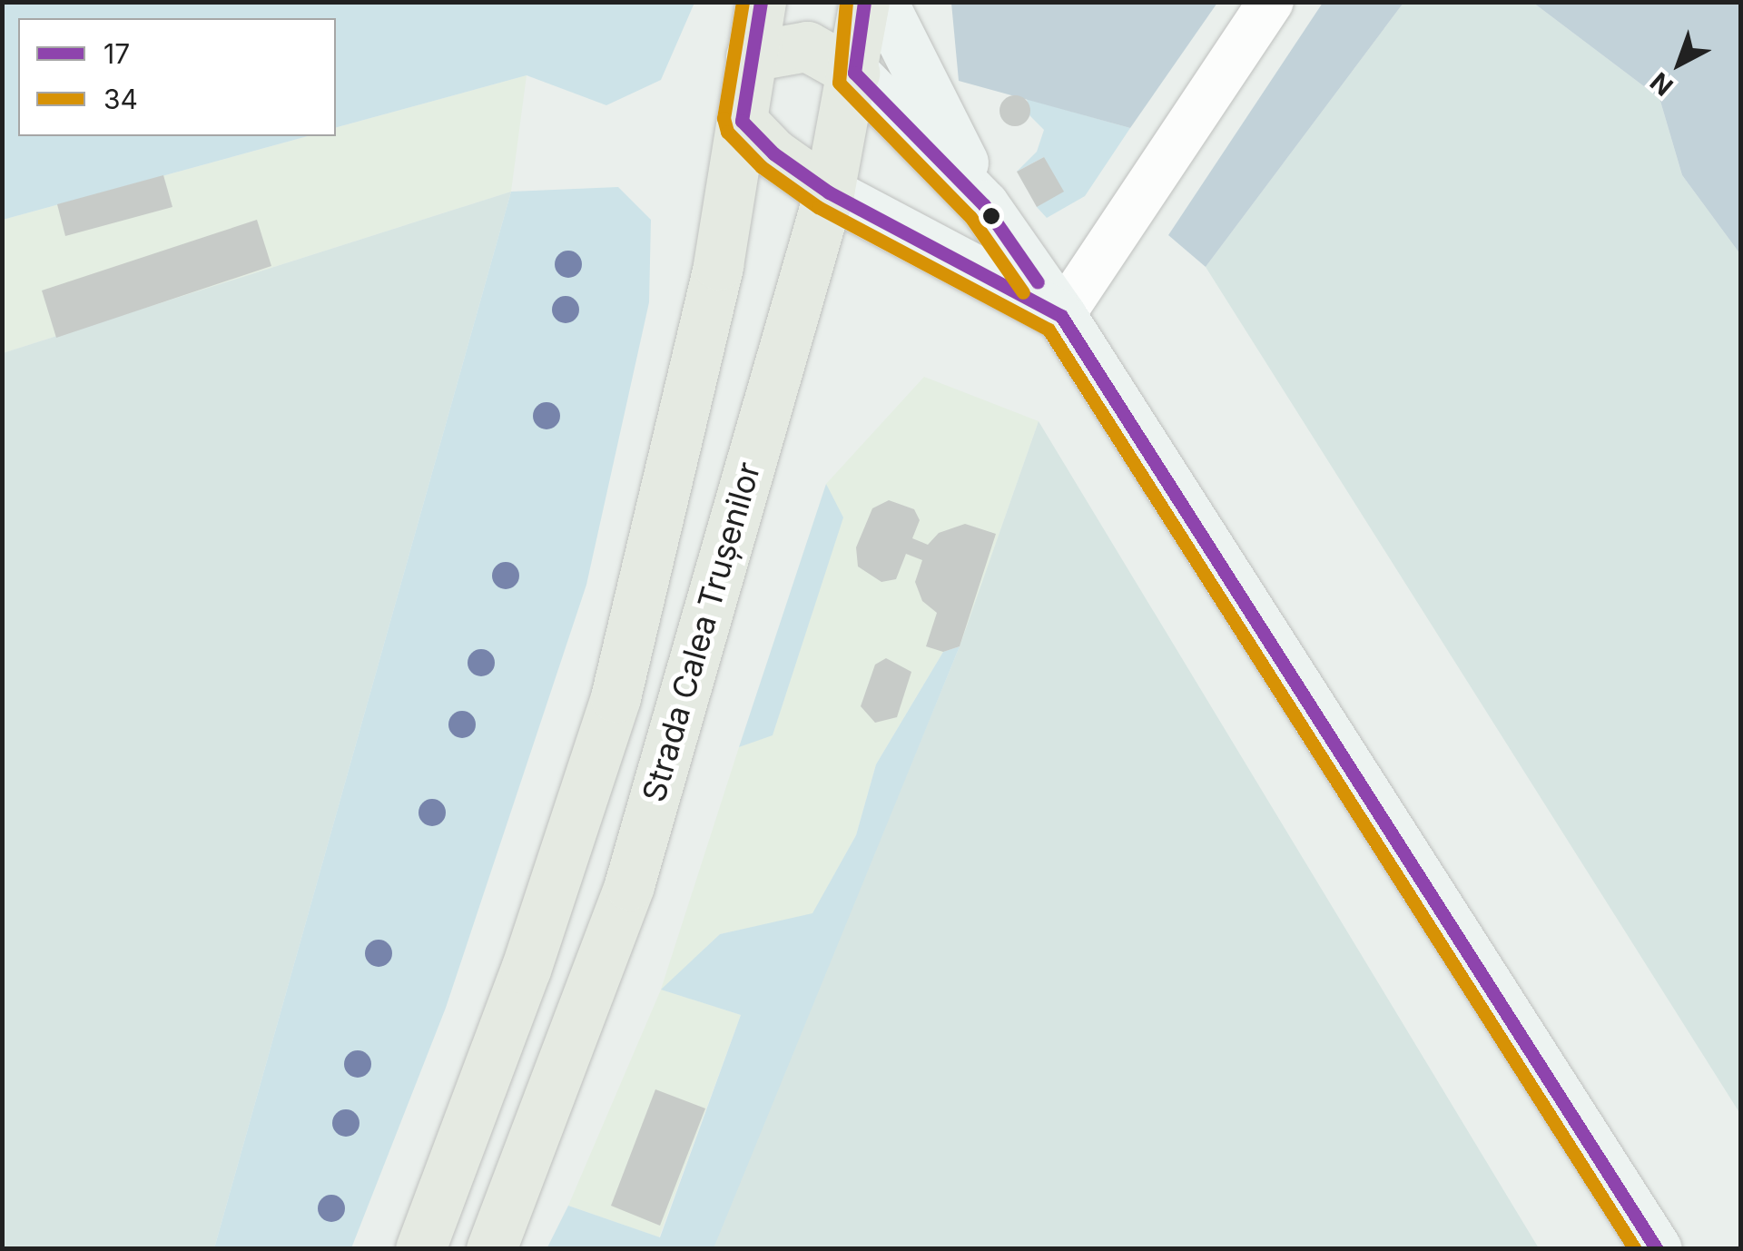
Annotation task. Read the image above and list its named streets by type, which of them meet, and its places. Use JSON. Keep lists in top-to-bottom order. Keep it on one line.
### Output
{"streets":{"highway":["Strada Calea Trușenilor"]},"lines":["transit line 17","transit line 34"],"legend":["17","34"],"north":"bottom left"}
